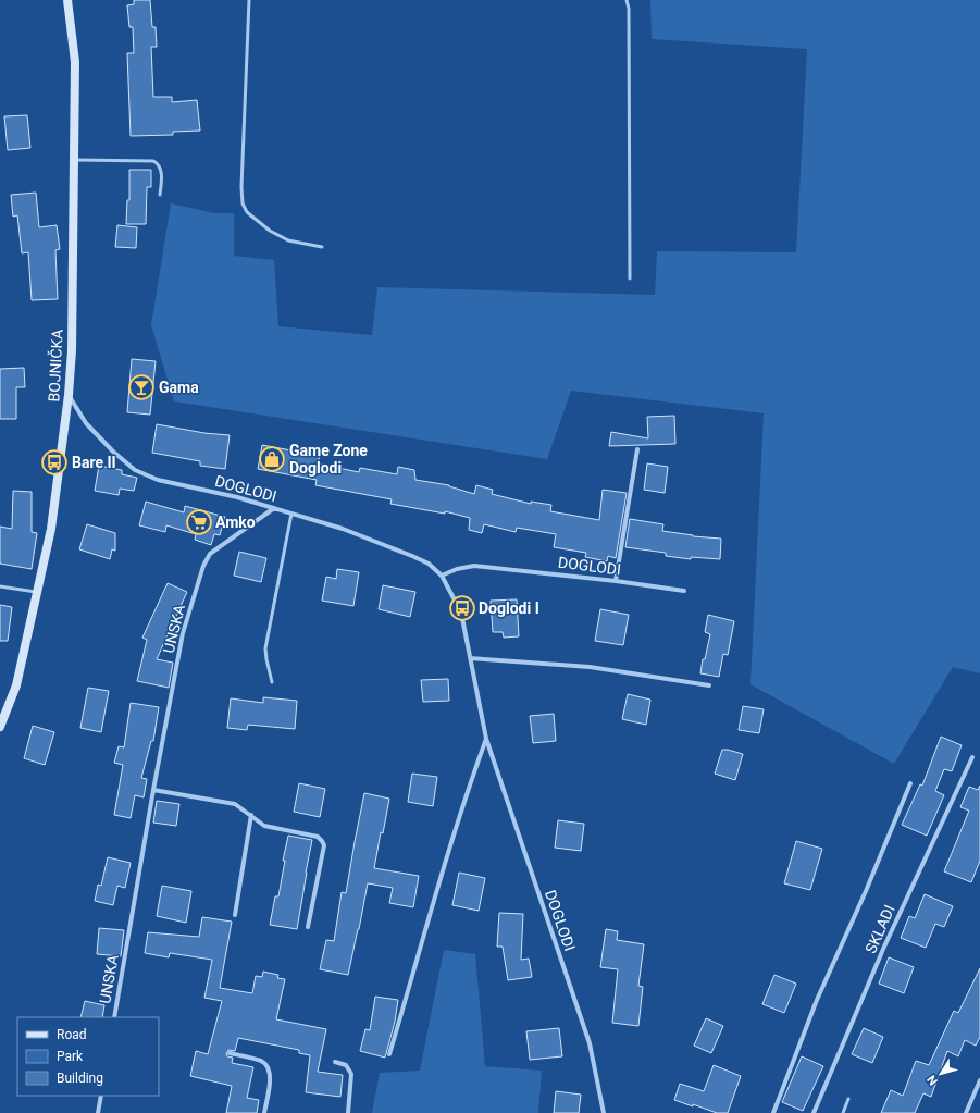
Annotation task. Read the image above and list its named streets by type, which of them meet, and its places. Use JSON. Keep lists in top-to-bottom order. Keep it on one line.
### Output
{"streets":{"main road":["BOJNIČKA"],"street":["DOGLODI","UNSKA","SKLADI"]},"crossings":[["BOJNIČKA","DOGLODI"],["DOGLODI","UNSKA"]],"places":{"bar":["Gama"],"shop":["Game Zone Doglodi"],"bus stop":["Bare II","Doglodi I"],"supermarket":["Amko"]},"legend":["Road","Park","Building"],"north":"bottom left"}
